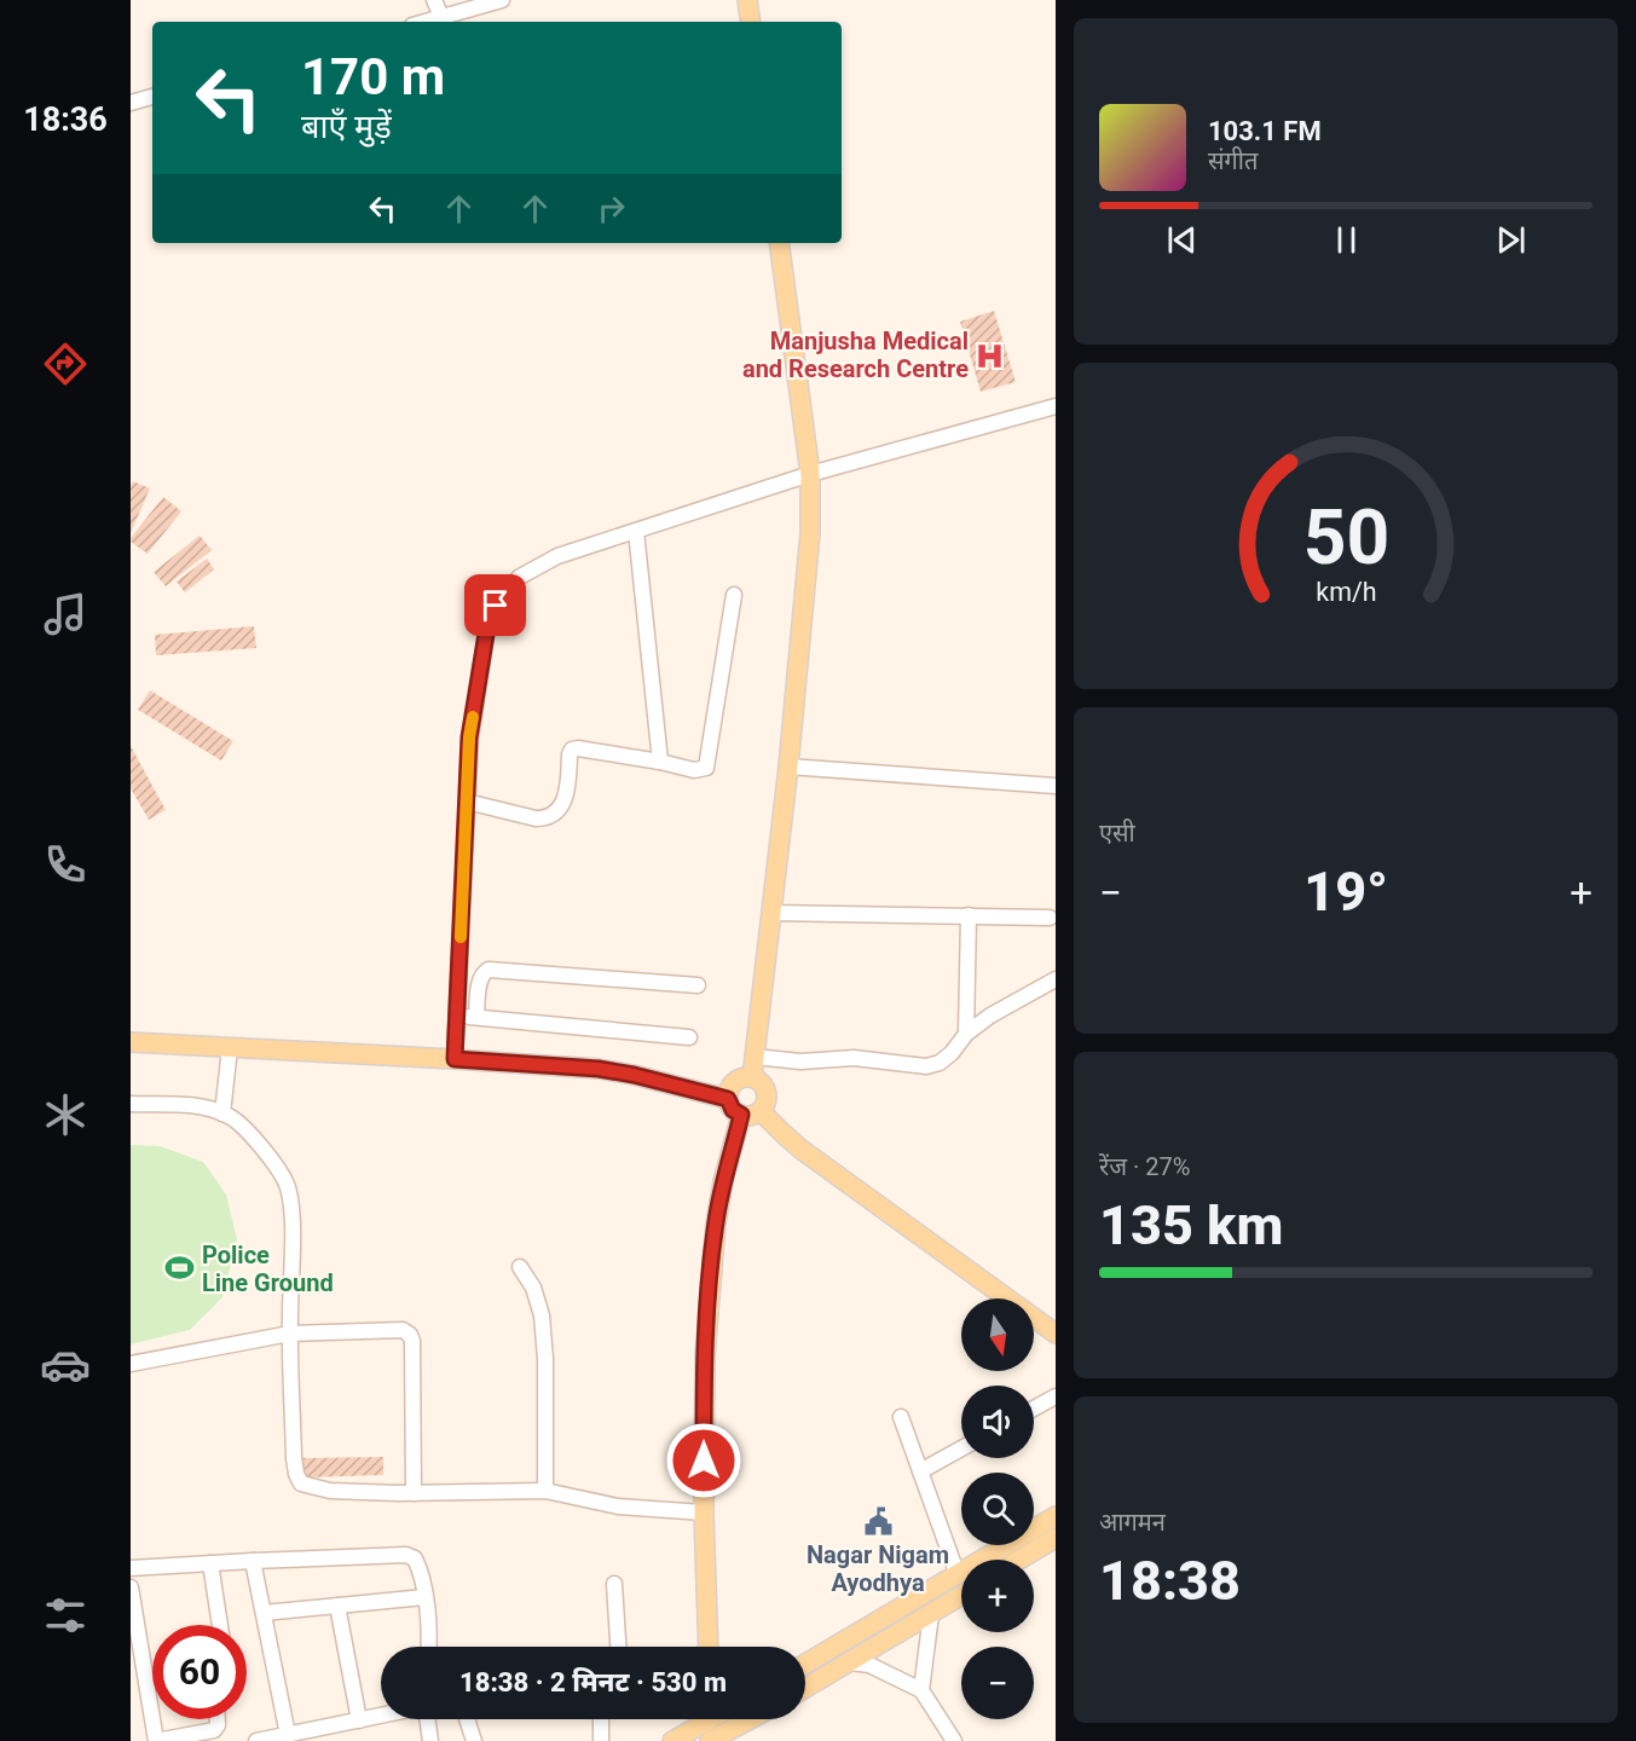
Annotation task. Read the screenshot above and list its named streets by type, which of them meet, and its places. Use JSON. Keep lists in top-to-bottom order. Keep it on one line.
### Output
{"places":{"hospital":["Manjusha Medical and Research Centre"],"sports":["Police Line Ground"],"public building":["Nagar Nigam Ayodhya"]},"north":"bottom","page":{"tabs":"18:36","turn":["170 m","बाएँ मुड़ें"],"song":["103.1 FM","संगीत"],"tile":["एसी",["रेंज · 27%","135 km"],["आगमन","18:38"]],"heat":["−","19°","+"],"map_buttons":["+","−"],"limit":"60","trip":"18:38 · 2 मिनट · 530 m","gauge":["50","km/h"]}}
